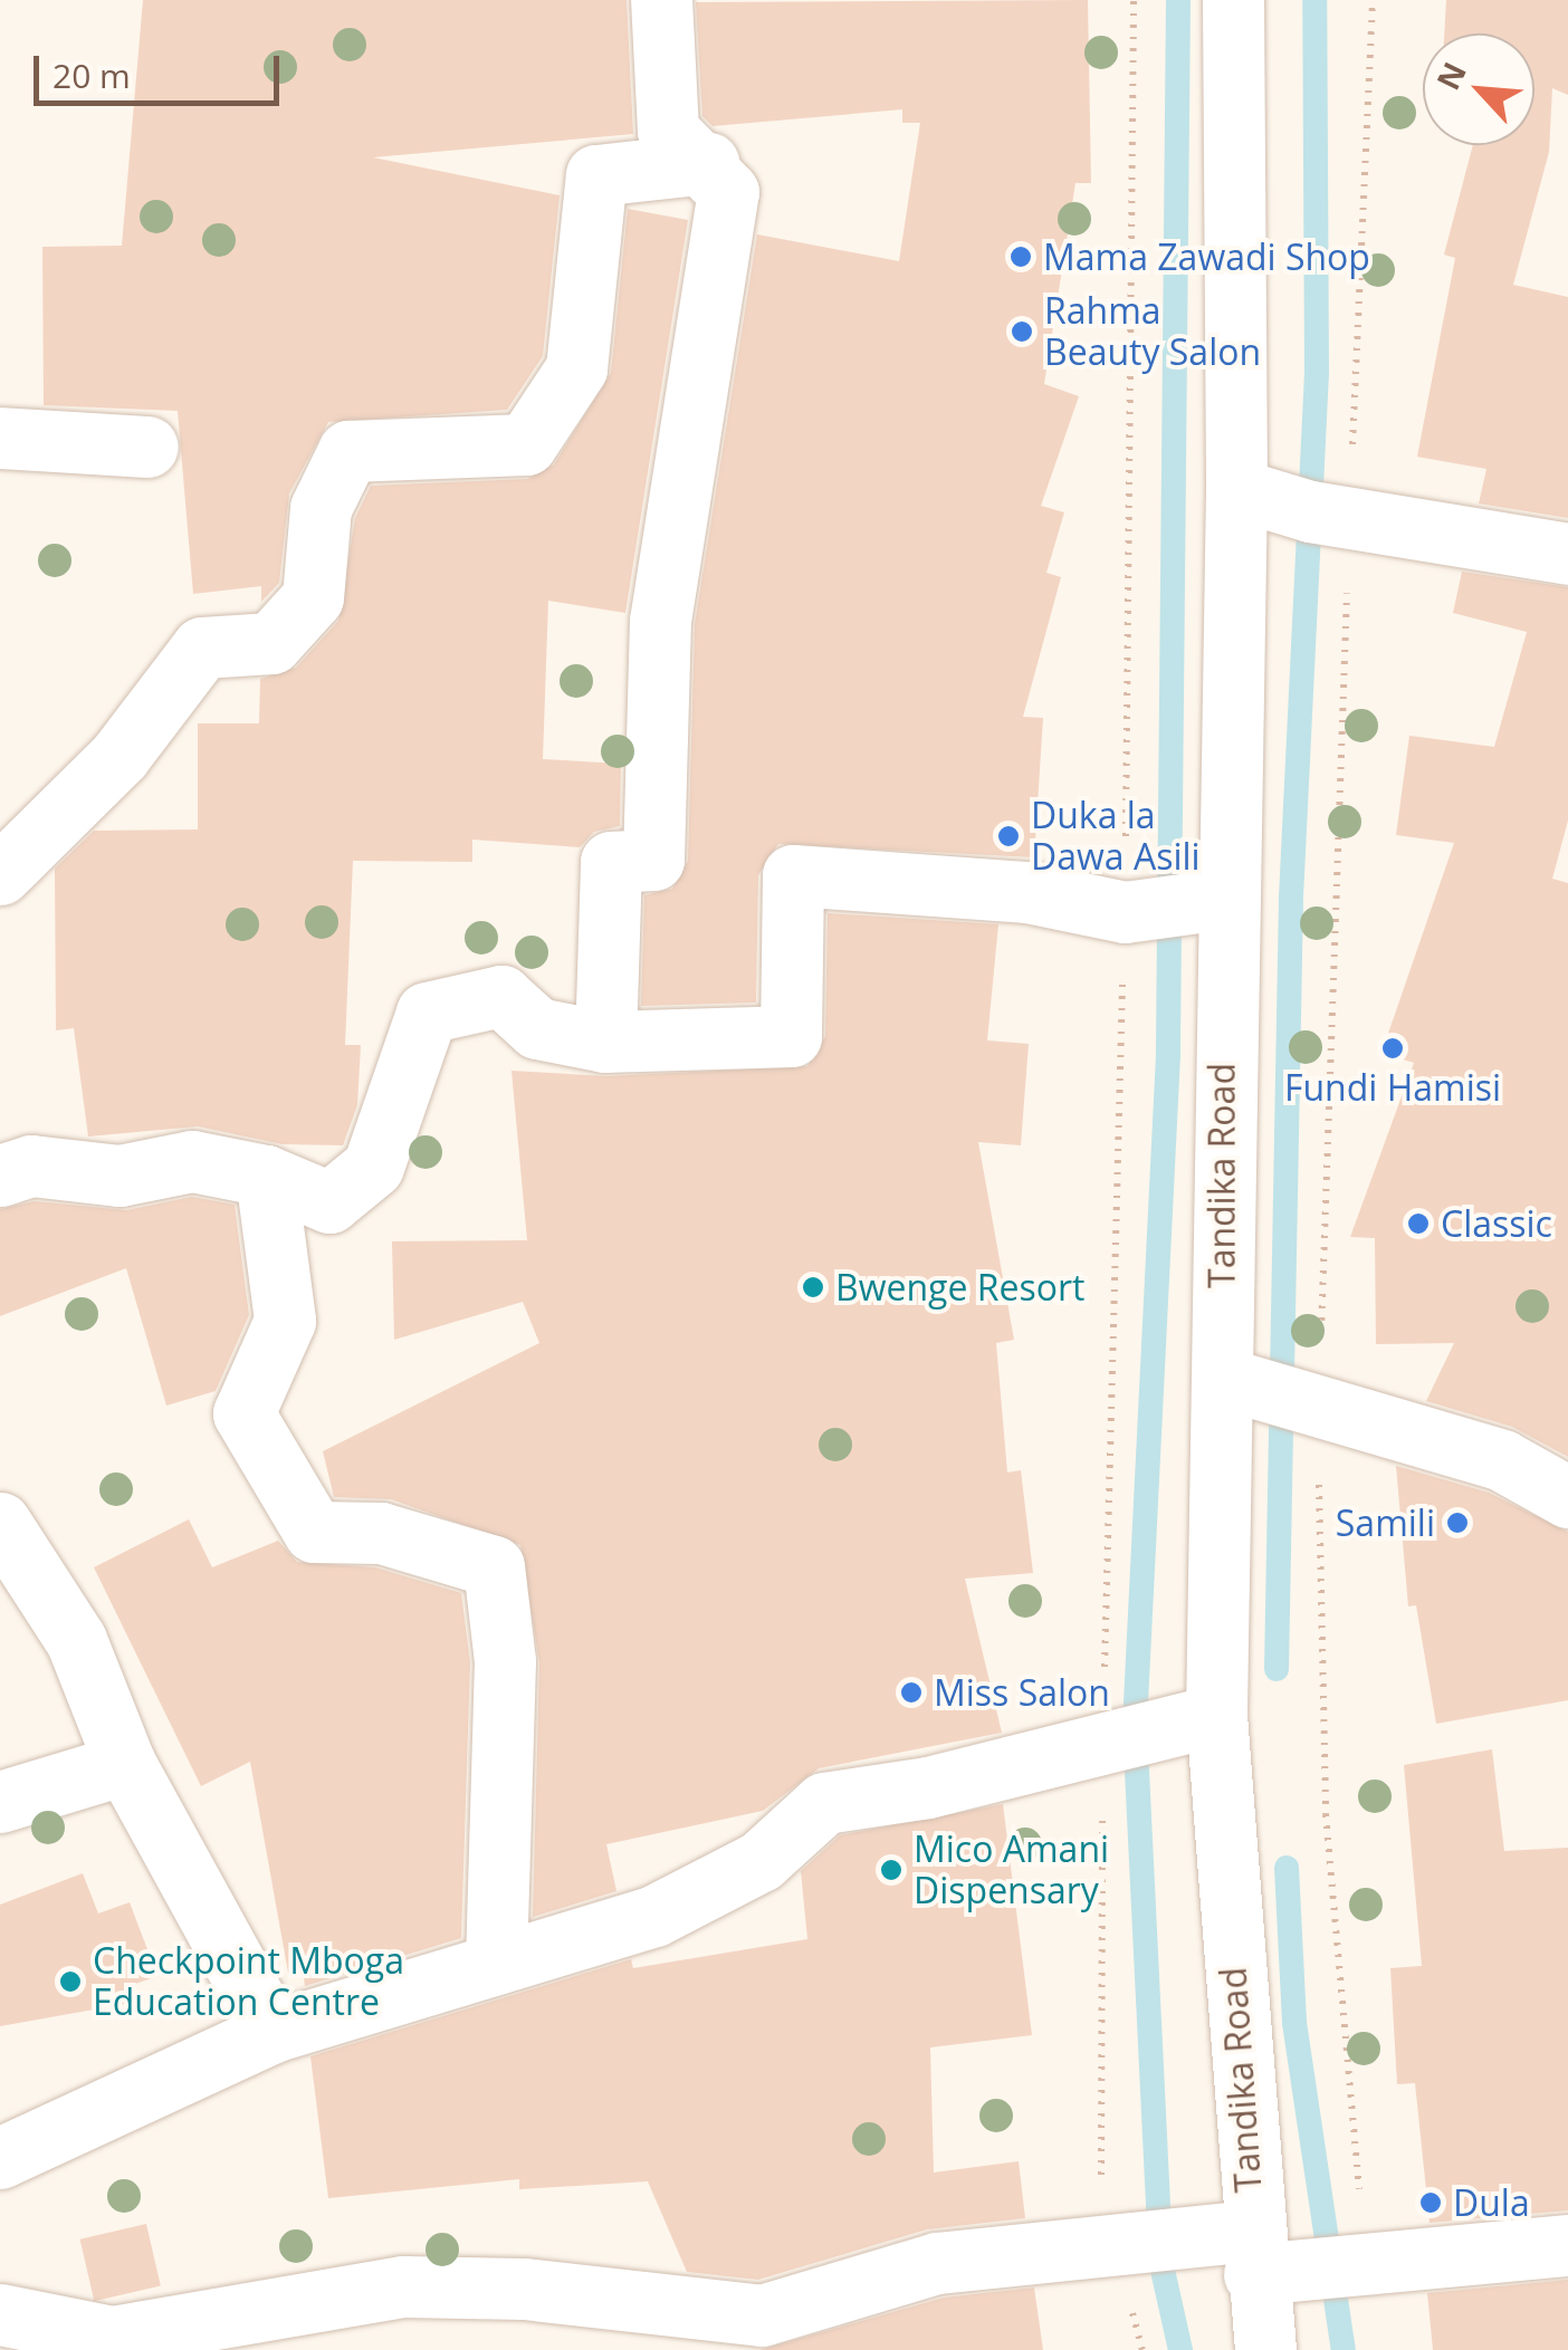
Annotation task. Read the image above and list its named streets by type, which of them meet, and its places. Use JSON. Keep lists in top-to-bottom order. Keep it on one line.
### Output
{"streets":{"street":["Tandika Road"]},"places":["Mama Zawadi Shop","Rahma Beauty Salon","Duka la Dawa Asili","Fundi Hamisi","Classic","Bwenge Resort","Samili","Miss Salon","Mico Amani Dispensary","Checkpoint Mboga Education Centre","Dula"],"scale_bar":"20 m","north":"top left"}
